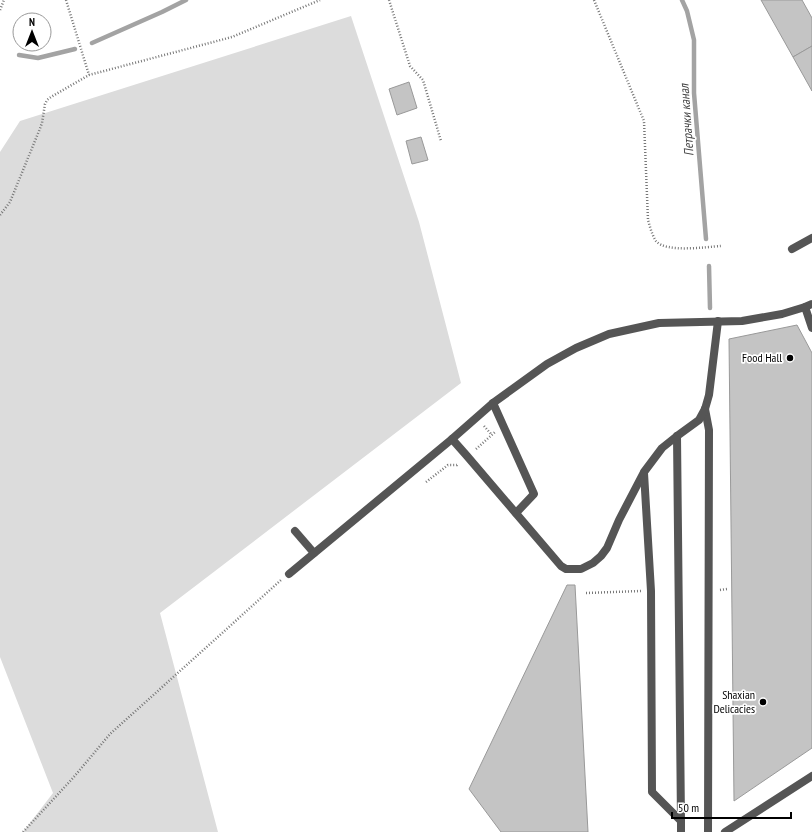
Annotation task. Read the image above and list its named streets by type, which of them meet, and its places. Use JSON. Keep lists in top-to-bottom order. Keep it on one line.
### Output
{"water":["Петрачки канал"],"places":["Food Hall","Shaxian Delicacies"],"scale_bar":"50 m","north":"top"}
